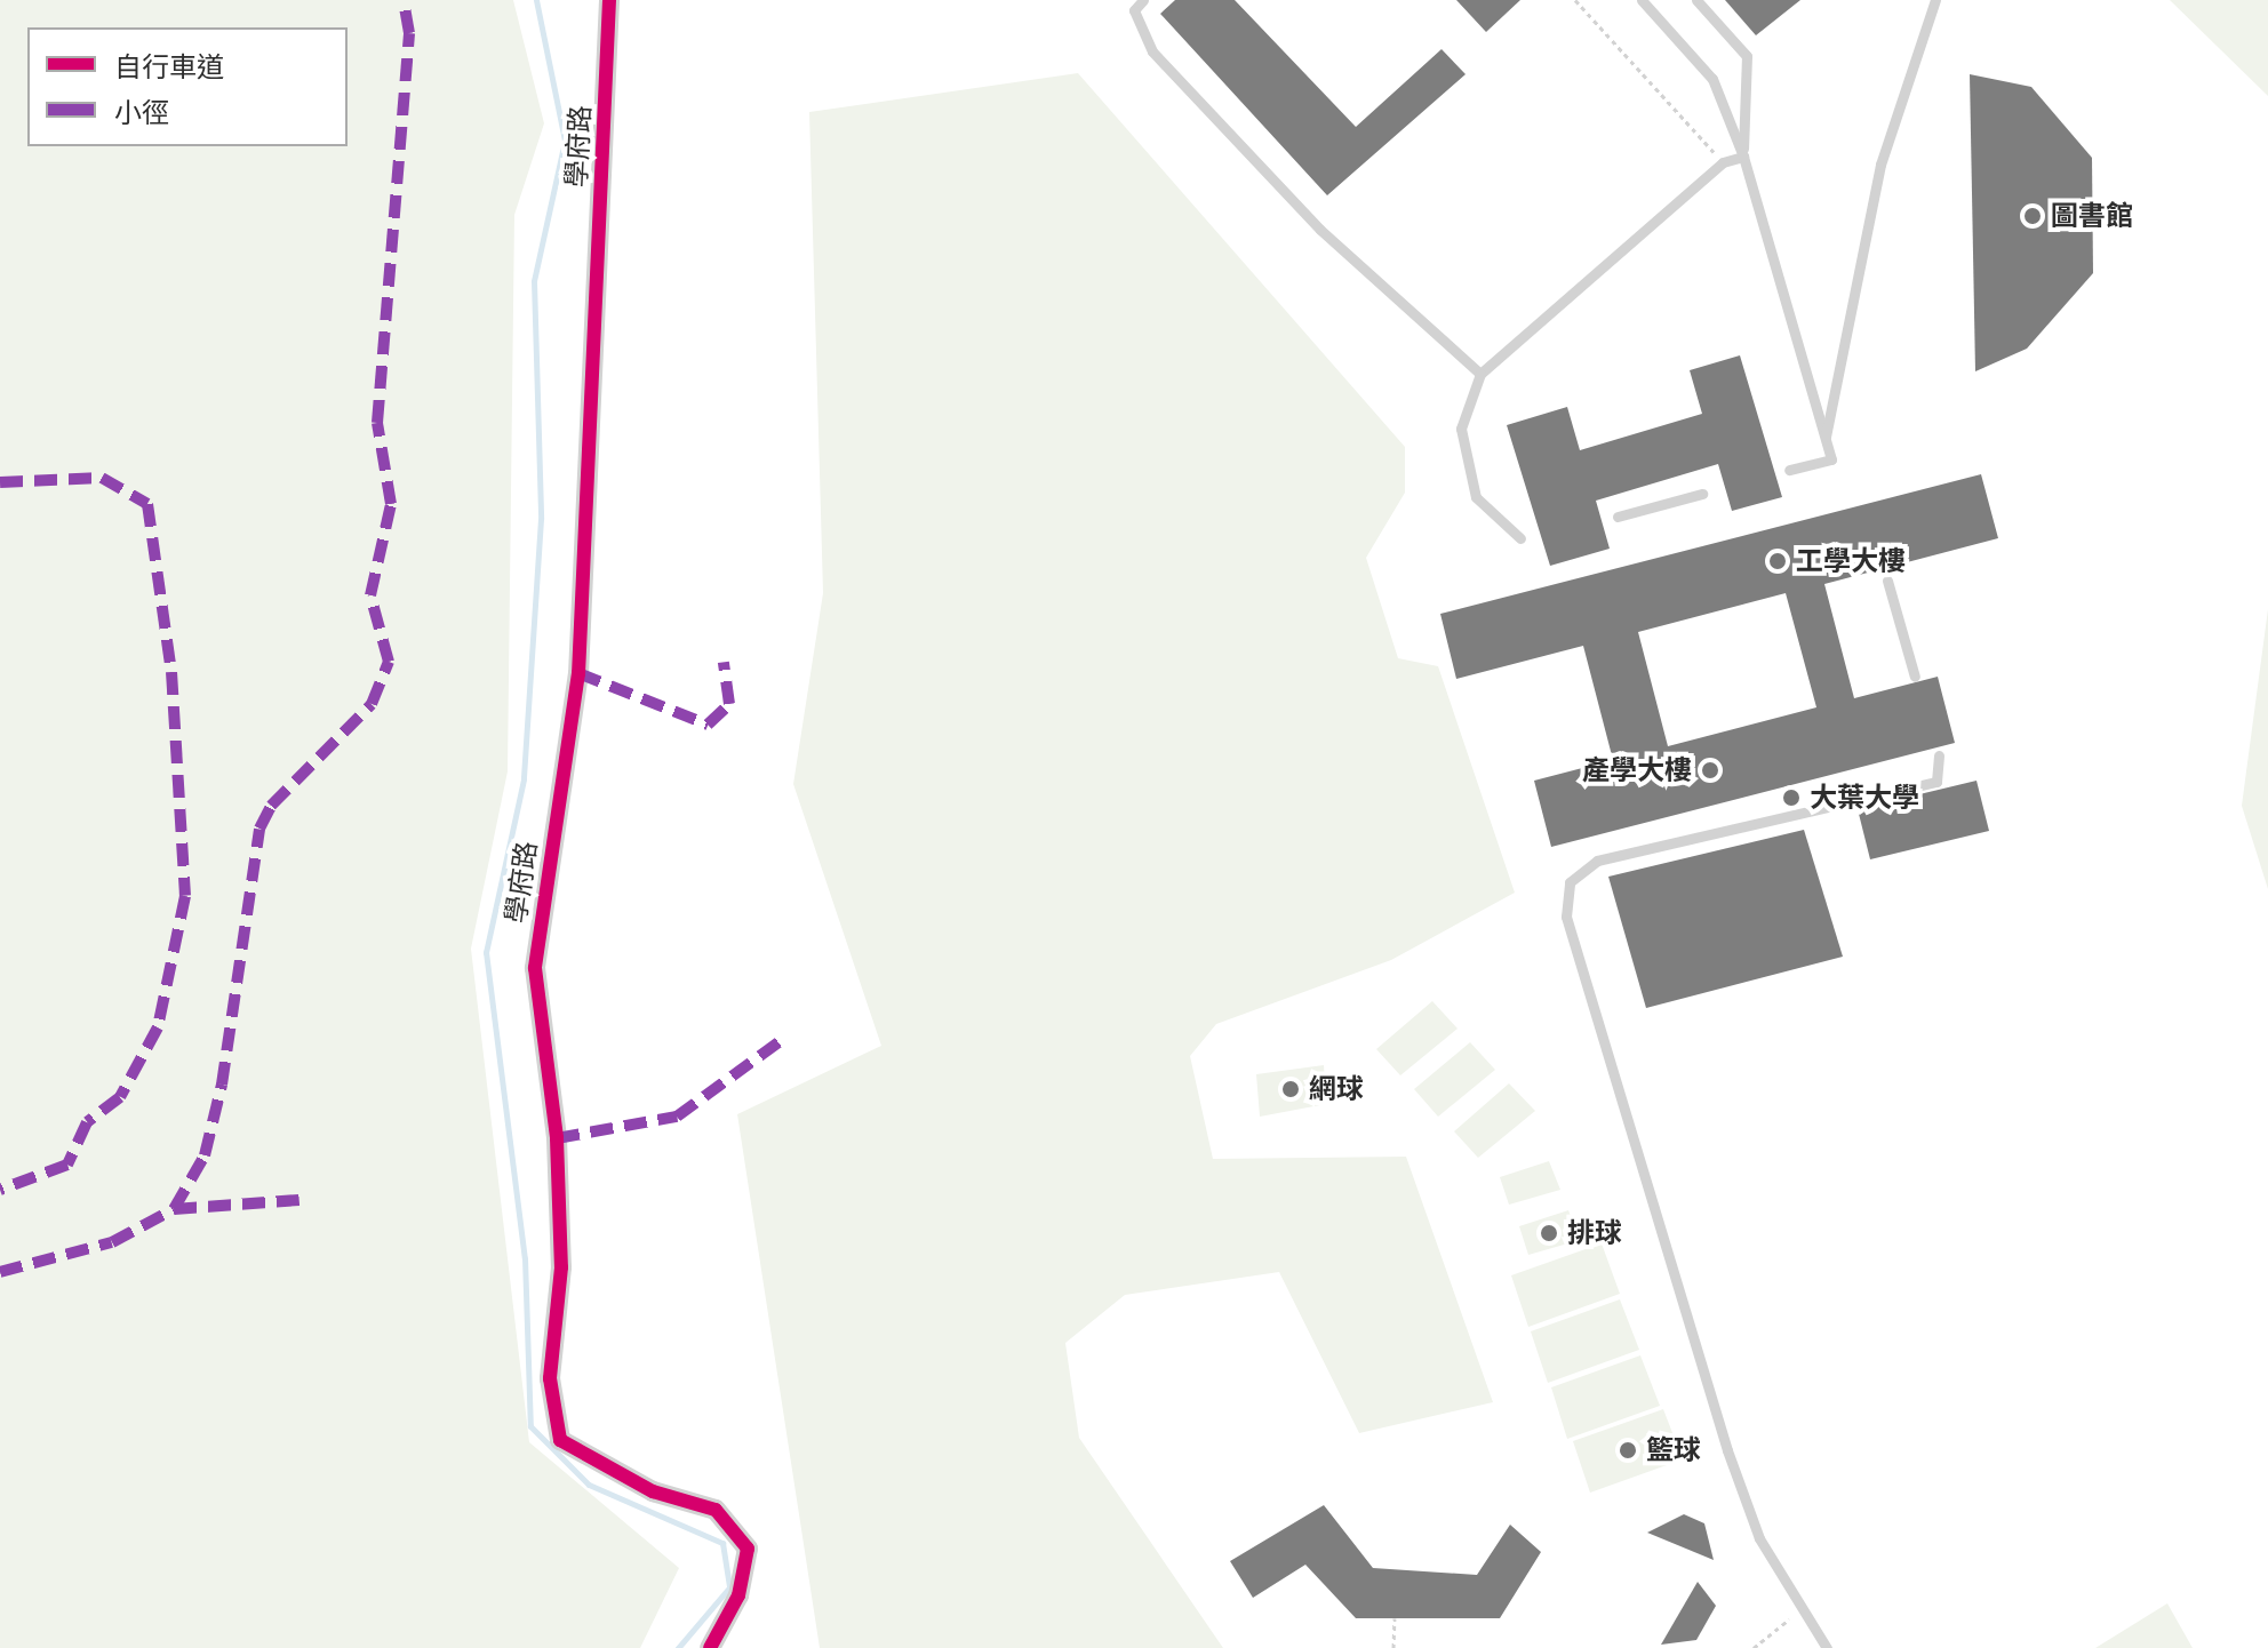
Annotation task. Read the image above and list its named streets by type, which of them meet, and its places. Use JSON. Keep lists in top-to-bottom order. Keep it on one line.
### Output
{"streets":{"street":["學府路"]},"places":["圖書館","工學大樓","產學大樓","大葉大學","網球","排球","籃球"],"legend":["自行車道","小徑"]}
